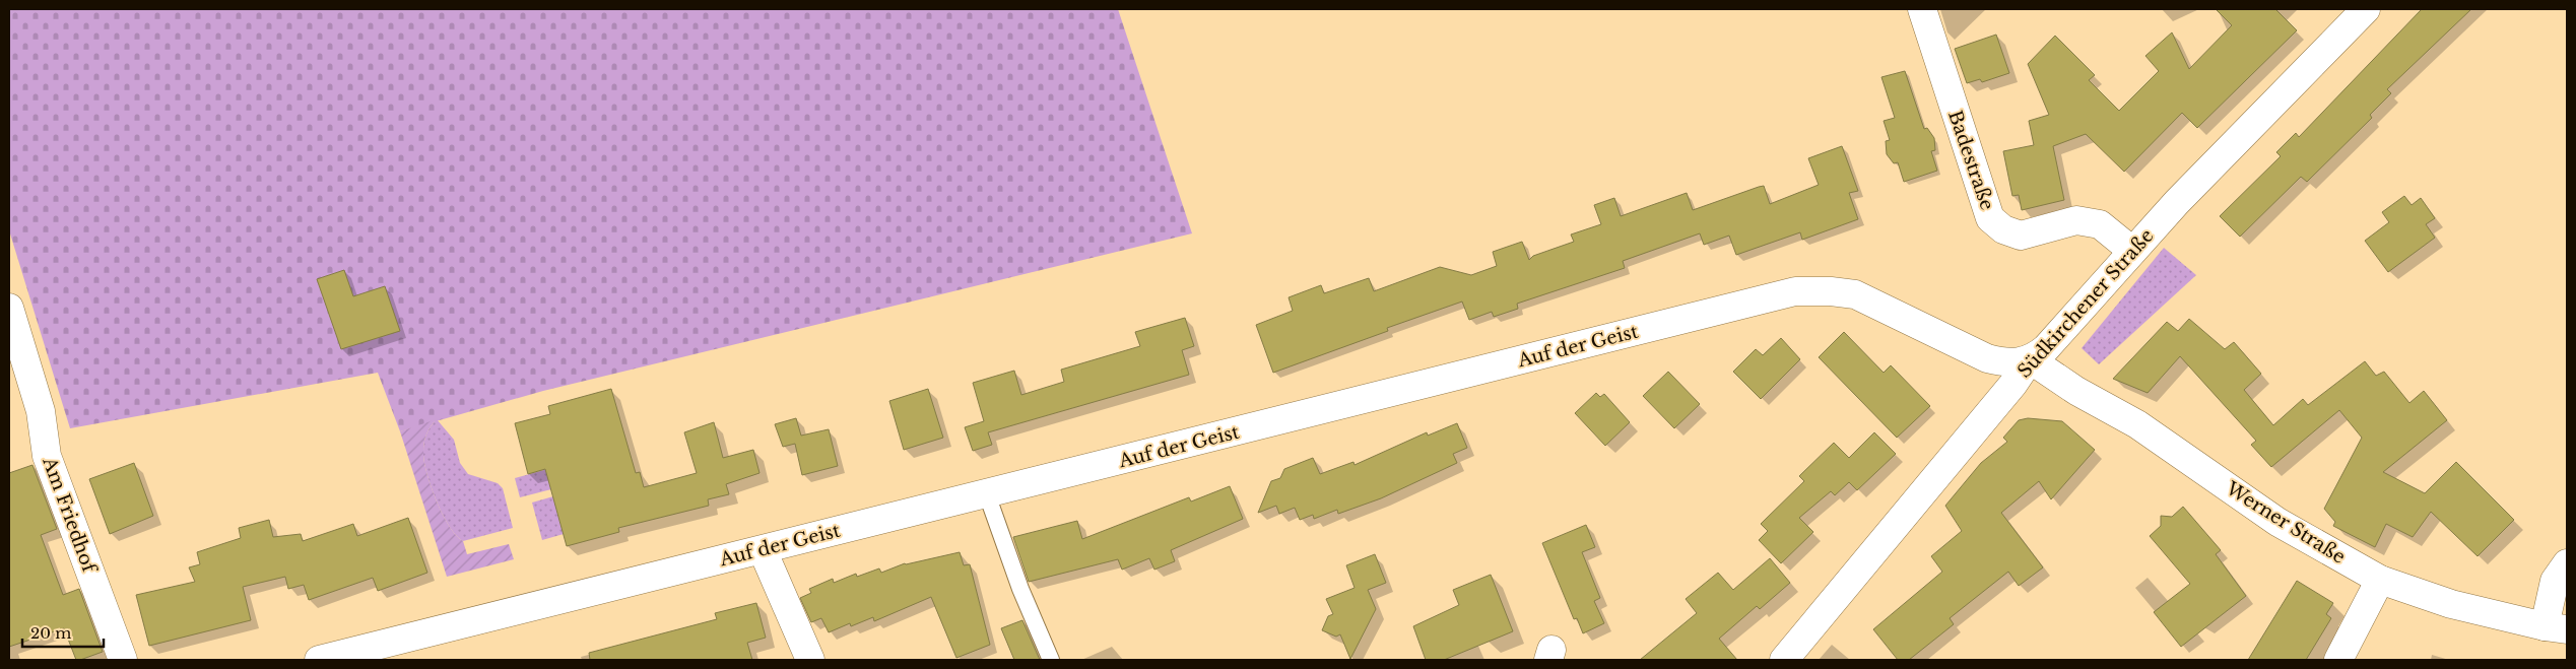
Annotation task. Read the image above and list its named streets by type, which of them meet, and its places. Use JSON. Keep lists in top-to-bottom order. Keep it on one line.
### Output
{"streets":{"street":["Badestraße","Südkirchener Straße","Auf der Geist","Am Friedhof","Werner Straße"]},"crossings":[["Badestraße","Südkirchener Straße"],["Südkirchener Straße","Auf der Geist"],["Südkirchener Straße","Werner Straße"],["Auf der Geist","Werner Straße"]],"scale_bar":"20 m"}
